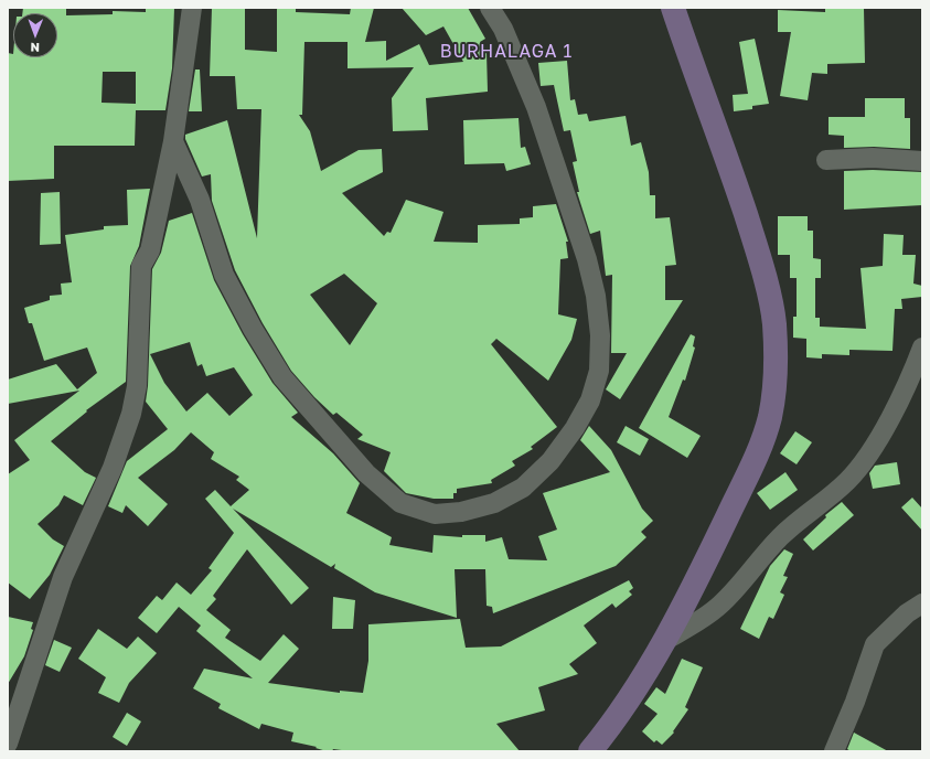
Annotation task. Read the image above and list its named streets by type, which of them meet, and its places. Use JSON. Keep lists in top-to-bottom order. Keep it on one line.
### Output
{"districts":["BURHALAGA 1"],"north":"bottom"}
